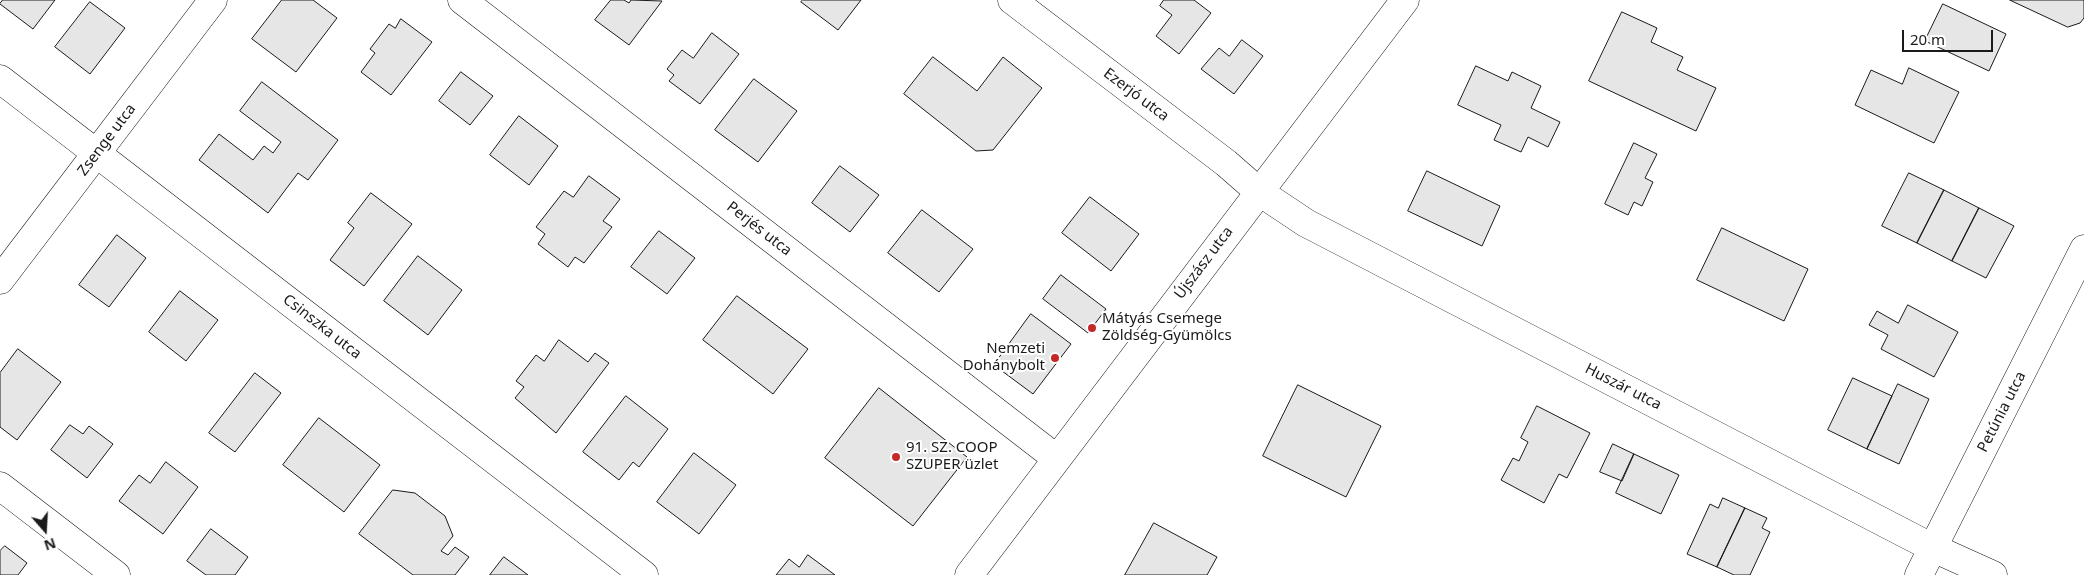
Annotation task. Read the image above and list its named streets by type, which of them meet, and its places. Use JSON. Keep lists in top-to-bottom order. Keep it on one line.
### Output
{"streets":{"street":["Ezerjó utca","Zsenge utca","Perjés utca","Újszász utca","Csinszka utca","Huszár utca","Petúnia utca"]},"crossings":[["Ezerjó utca","Újszász utca"],["Ezerjó utca","Huszár utca"],["Zsenge utca","Csinszka utca"],["Perjés utca","Újszász utca"],["Újszász utca","Huszár utca"],["Huszár utca","Petúnia utca"]],"places":["Mátyás Csemege Zöldség-Gyümölcs","Nemzeti Dohánybolt","91. SZ. COOP SZUPER üzlet"],"scale_bar":"20 m","north":"bottom"}
